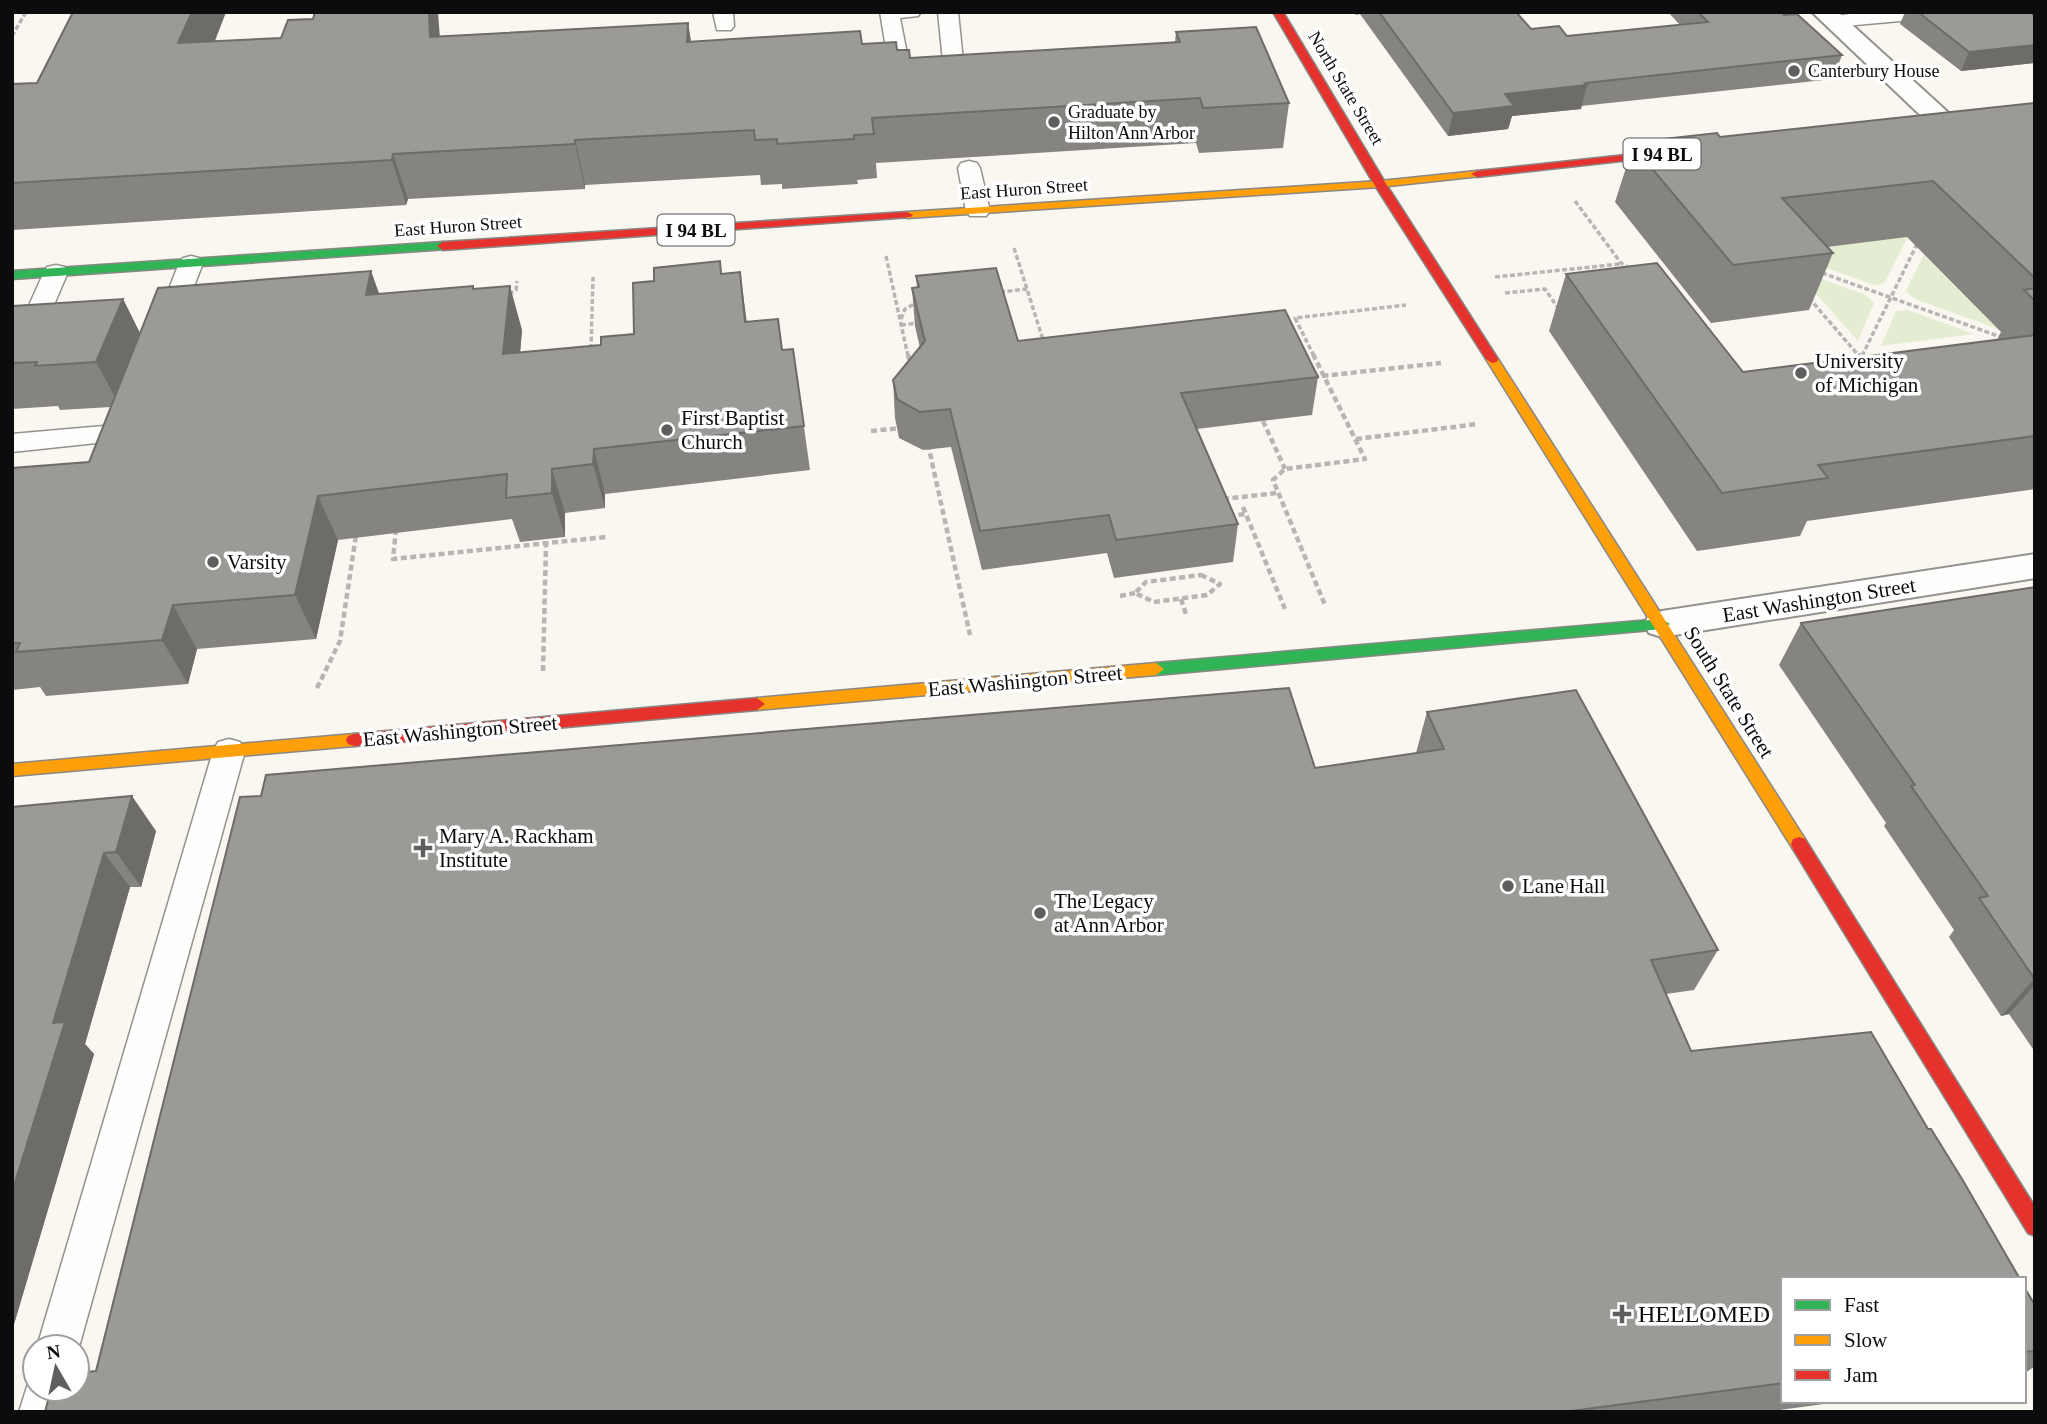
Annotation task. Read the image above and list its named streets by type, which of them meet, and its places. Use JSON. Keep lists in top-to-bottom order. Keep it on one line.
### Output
{"streets":{"main road":["North State Street","I 94 BL","East Huron Street","East Washington Street","South State Street"]},"crossings":[["North State Street","East Huron Street"],["North State Street","South State Street"],["East Huron Street","South State Street"],["East Washington Street","South State Street"]],"places":{"other":["Canterbury House","Graduate by Hilton Ann Arbor","University of Michigan","First Baptist Church","Varsity","Lane Hall","The Legacy at Ann Arbor"],"health":["Mary A. Rackham Institute","HELLOMED"]},"legend":["Fast","Slow","Jam"],"north":"top"}
